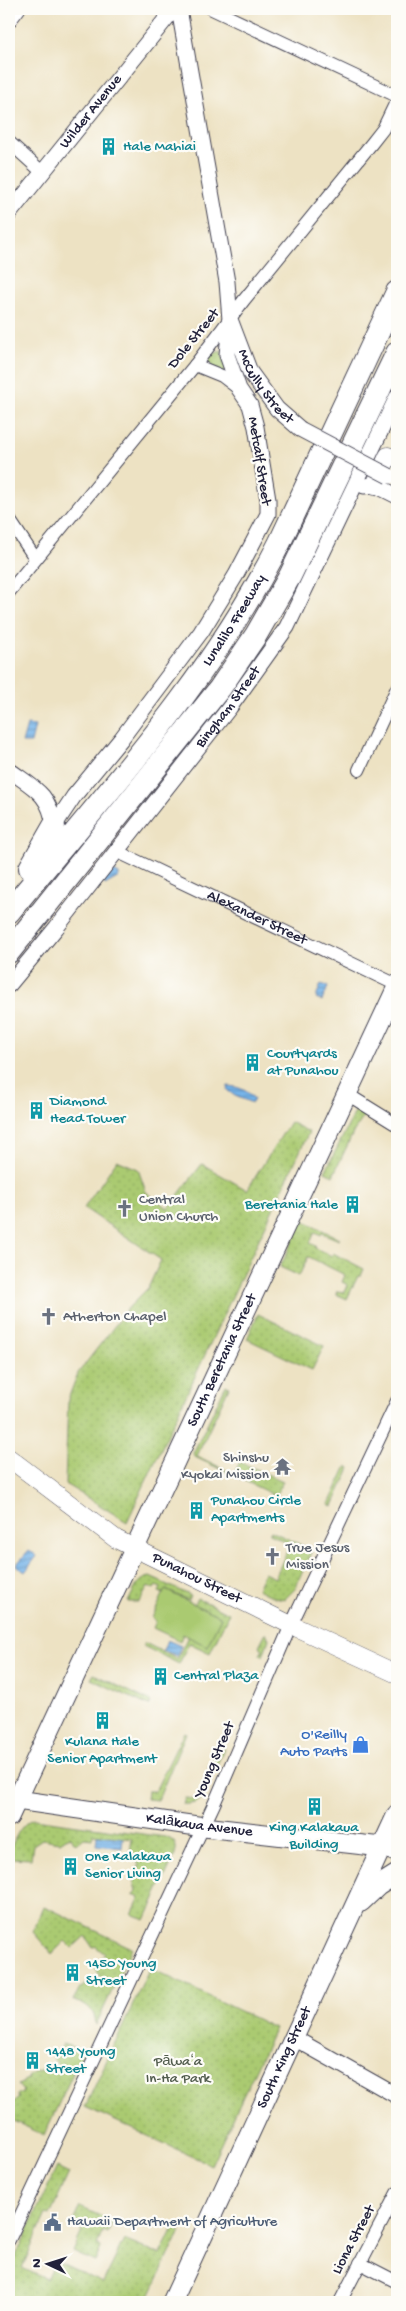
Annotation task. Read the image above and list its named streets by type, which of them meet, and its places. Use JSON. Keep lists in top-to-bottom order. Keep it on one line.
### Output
{"streets":{"highway":["Lunalilo Freeway"],"main road":["South Beretania Street","Punahou Street","Kalākaua Avenue","South King Street"],"street":["Wilder Avenue","Dole Street","McCully Street","Metcalf Street","Bingham Street","Alexander Street","Young Street","Liona Street"]},"crossings":[["Dole Street","McCully Street"],["Dole Street","Metcalf Street"],["McCully Street","Metcalf Street"],["Lunalilo Freeway","Bingham Street"],["Bingham Street","Alexander Street"],["Alexander Street","South Beretania Street"],["South Beretania Street","Punahou Street"],["South Beretania Street","Kalākaua Avenue"],["Punahou Street","Young Street"],["Young Street","Kalākaua Avenue"],["Kalākaua Avenue","South King Street"]],"parks":["Pāwaʻa In-Ha Park"],"places":{"building":["Hale Mahiai","Courtyards at Punahou","Diamond Head Tower","Beretania Hale","Punahou Circle Apartments","Central Plaza","Kulana Hale Senior Apartment","King Kalakaua Building","One Kalakaua Senior Living","1450 Young Street","1448 Young Street"],"church":["Central Union Church","Atherton Chapel","True Jesus Mission"],"temple":["Shinshu Kyokai Mission"],"shop":["O'Reilly Auto Parts"],"public building":["Hawaii Department of Agriculture"]},"north":"left"}
